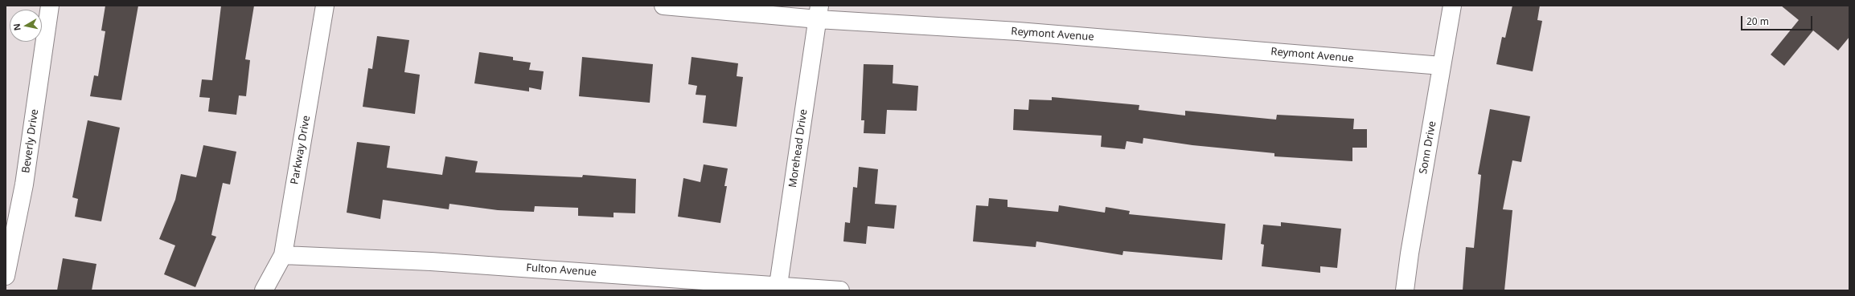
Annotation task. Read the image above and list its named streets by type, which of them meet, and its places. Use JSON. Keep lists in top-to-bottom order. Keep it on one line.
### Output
{"streets":{"street":["Reymont Avenue","Beverly Drive","Sonn Drive","Morehead Drive","Parkway Drive","Fulton Avenue"]},"crossings":[["Reymont Avenue","Sonn Drive"],["Reymont Avenue","Morehead Drive"],["Morehead Drive","Fulton Avenue"],["Parkway Drive","Fulton Avenue"]],"scale_bar":"20 m","north":"left"}
